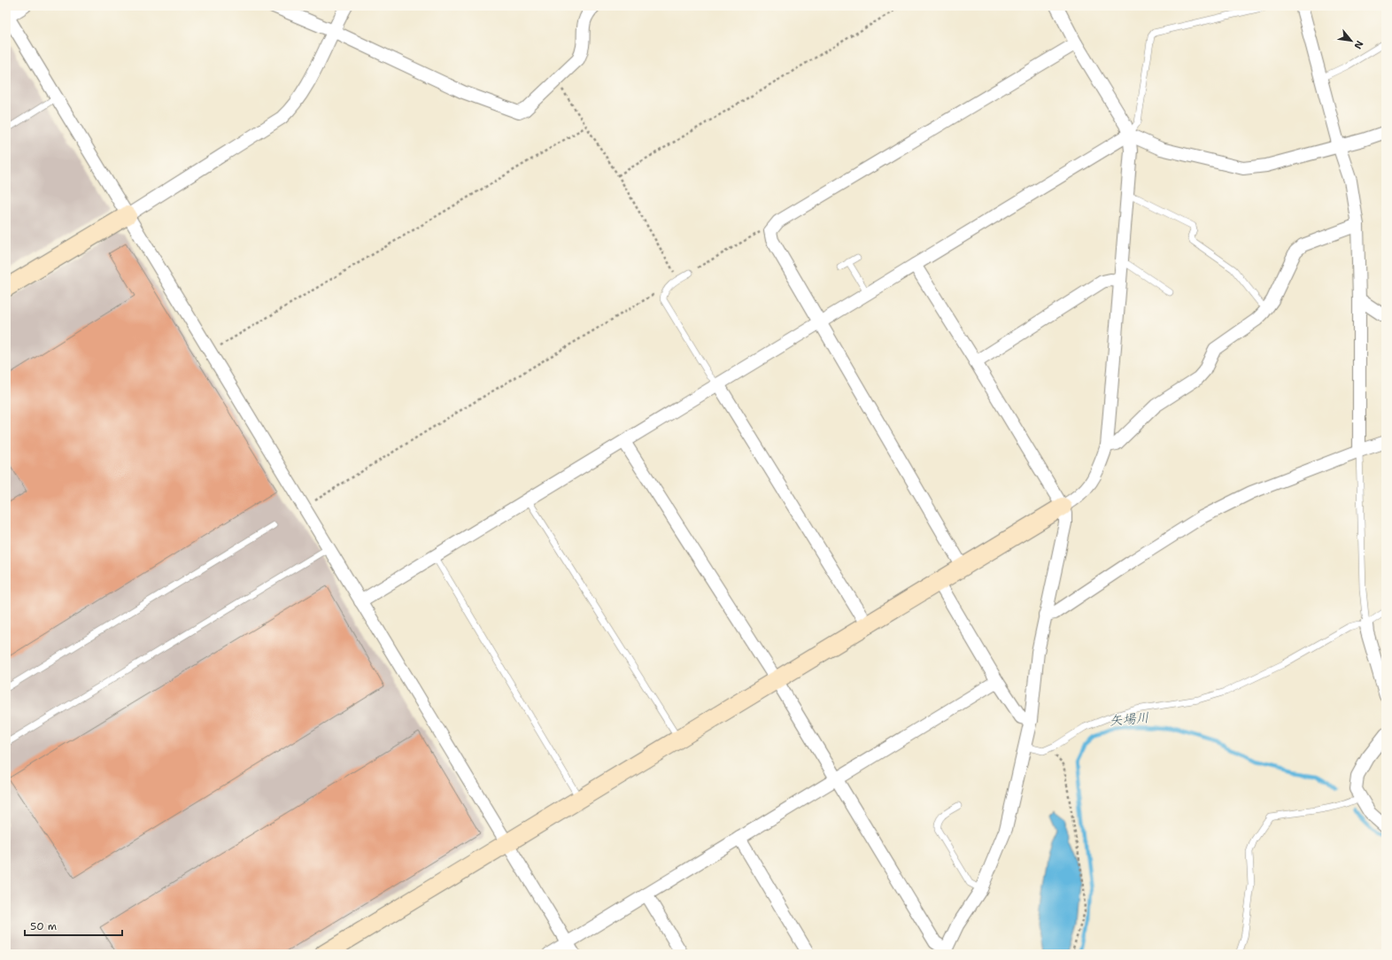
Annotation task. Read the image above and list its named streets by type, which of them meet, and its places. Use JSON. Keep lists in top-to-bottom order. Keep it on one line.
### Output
{"water":["矢場川"],"scale_bar":"50 m","north":"bottom right"}
